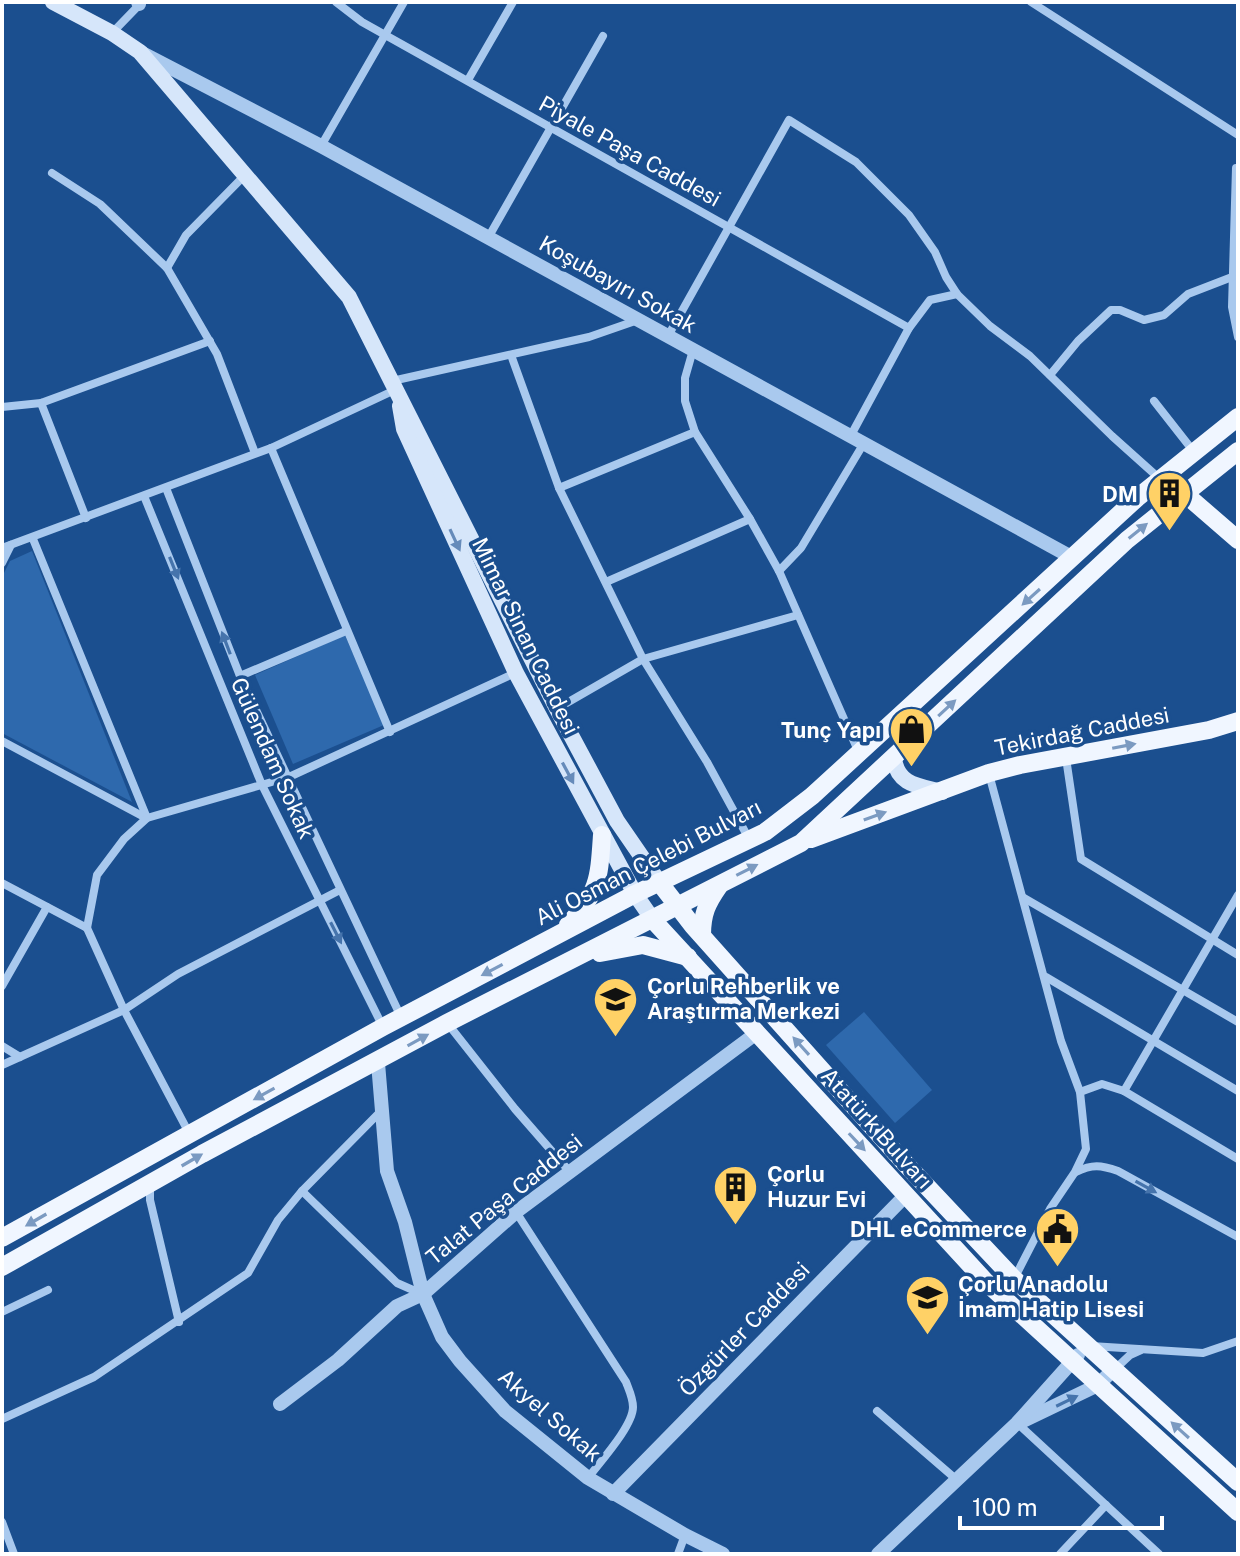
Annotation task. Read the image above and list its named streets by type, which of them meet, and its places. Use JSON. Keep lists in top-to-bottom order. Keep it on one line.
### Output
{"streets":{"main road":["Mimar Sinan Caddesi","Tekirdağ Caddesi","Ali Osman Çelebi Bulvarı","Atatürk Bulvarı"],"street":["Piyale Paşa Caddesi","Koşubayırı Sokak","Gülendam Sokak","Talat Paşa Caddesi","Özgürler Caddesi","Akyel Sokak"]},"crossings":[["Koşubayırı Sokak","Mimar Sinan Caddesi"],["Koşubayırı Sokak","Ali Osman Çelebi Bulvarı"],["Mimar Sinan Caddesi","Ali Osman Çelebi Bulvarı"],["Mimar Sinan Caddesi","Atatürk Bulvarı"],["Gülendam Sokak","Ali Osman Çelebi Bulvarı"],["Ali Osman Çelebi Bulvarı","Atatürk Bulvarı"],["Atatürk Bulvarı","Talat Paşa Caddesi"],["Atatürk Bulvarı","Özgürler Caddesi"],["Talat Paşa Caddesi","Akyel Sokak"],["Özgürler Caddesi","Akyel Sokak"]],"one_way":["Tekirdağ Caddesi"],"places":{"building":["DM","Çorlu Huzur Evi"],"shop":["Tunç Yapı"],"school or university":["Çorlu Rehberlik ve Araştırma Merkezi","Çorlu Anadolu İmam Hatip Lisesi"],"public building":["DHL eCommerce"]},"scale_bar":"100 m"}
